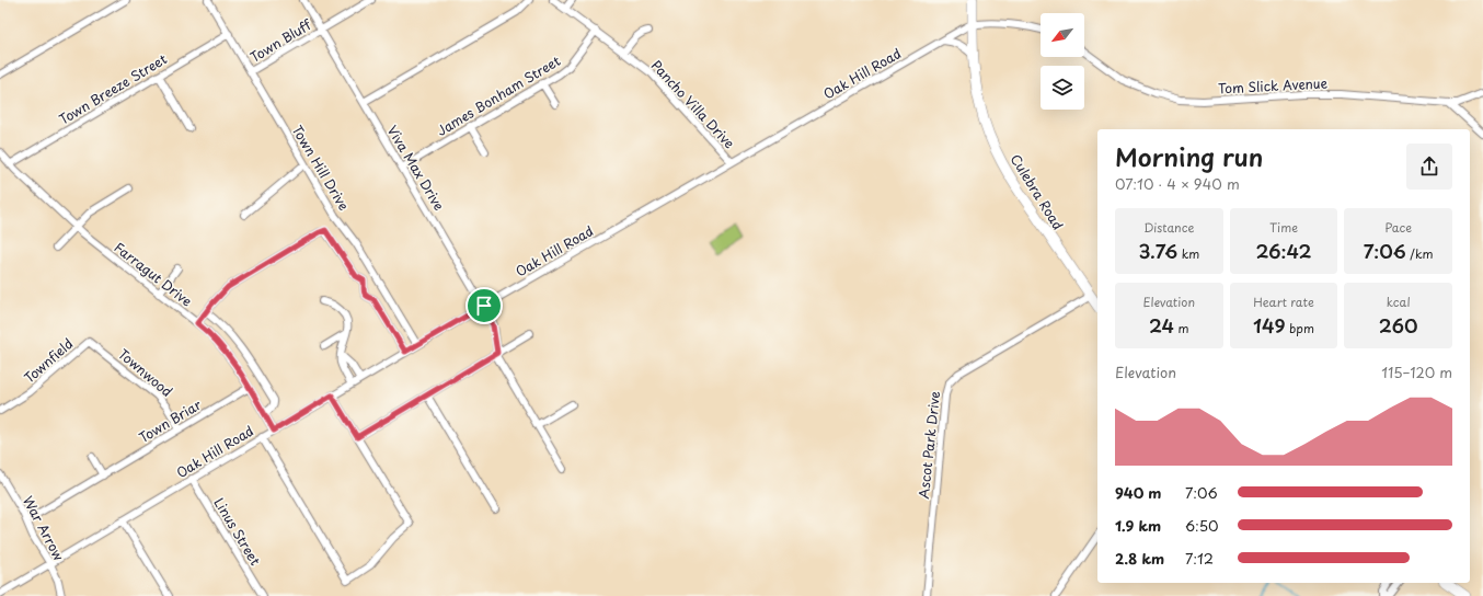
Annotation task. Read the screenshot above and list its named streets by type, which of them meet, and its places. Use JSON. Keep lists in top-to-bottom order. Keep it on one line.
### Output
{"streets":{"main road":["Culebra Road"],"street":["Town Bluff","Oak Hill Road","Tom Slick Avenue","Town Breeze Street","James Bonham Street","Pancho Villa Drive","Town Hill Drive","Viva Max Drive","Farragut Drive","Townfield","Townwood","Town Briar","Ascot Park Drive","War Arrow","Linus Street"]},"crossings":[["Town Bluff","Town Hill Drive"],["Town Bluff","Viva Max Drive"],["Oak Hill Road","Pancho Villa Drive"],["Oak Hill Road","Town Hill Drive"],["Oak Hill Road","Viva Max Drive"],["Oak Hill Road","Culebra Road"],["Oak Hill Road","Farragut Drive"],["Oak Hill Road","War Arrow"],["Oak Hill Road","Linus Street"],["Town Breeze Street","Town Hill Drive"],["Town Breeze Street","Farragut Drive"],["James Bonham Street","Pancho Villa Drive"],["James Bonham Street","Viva Max Drive"],["Culebra Road","Ascot Park Drive"],["Farragut Drive","Town Briar"],["Townfield","Townwood"],["Townwood","Town Briar"],["Town Briar","War Arrow"]],"north":"bottom left","page":{"heading":["Morning run","07:10 · 4 × 940 m"],"stats":[["Distance","3.76 km"],["Time","26:42"],["Pace","7:06 /km"],["Elevation","24 m"],["Heart rate","149 bpm"],["kcal","260"]],"chart":["Elevation","115–120 m"],"list":[{"name":"940 m","note":"7:06"},{"name":"1.9 km","note":"6:50"},{"name":"2.8 km","note":"7:12"}]}}
